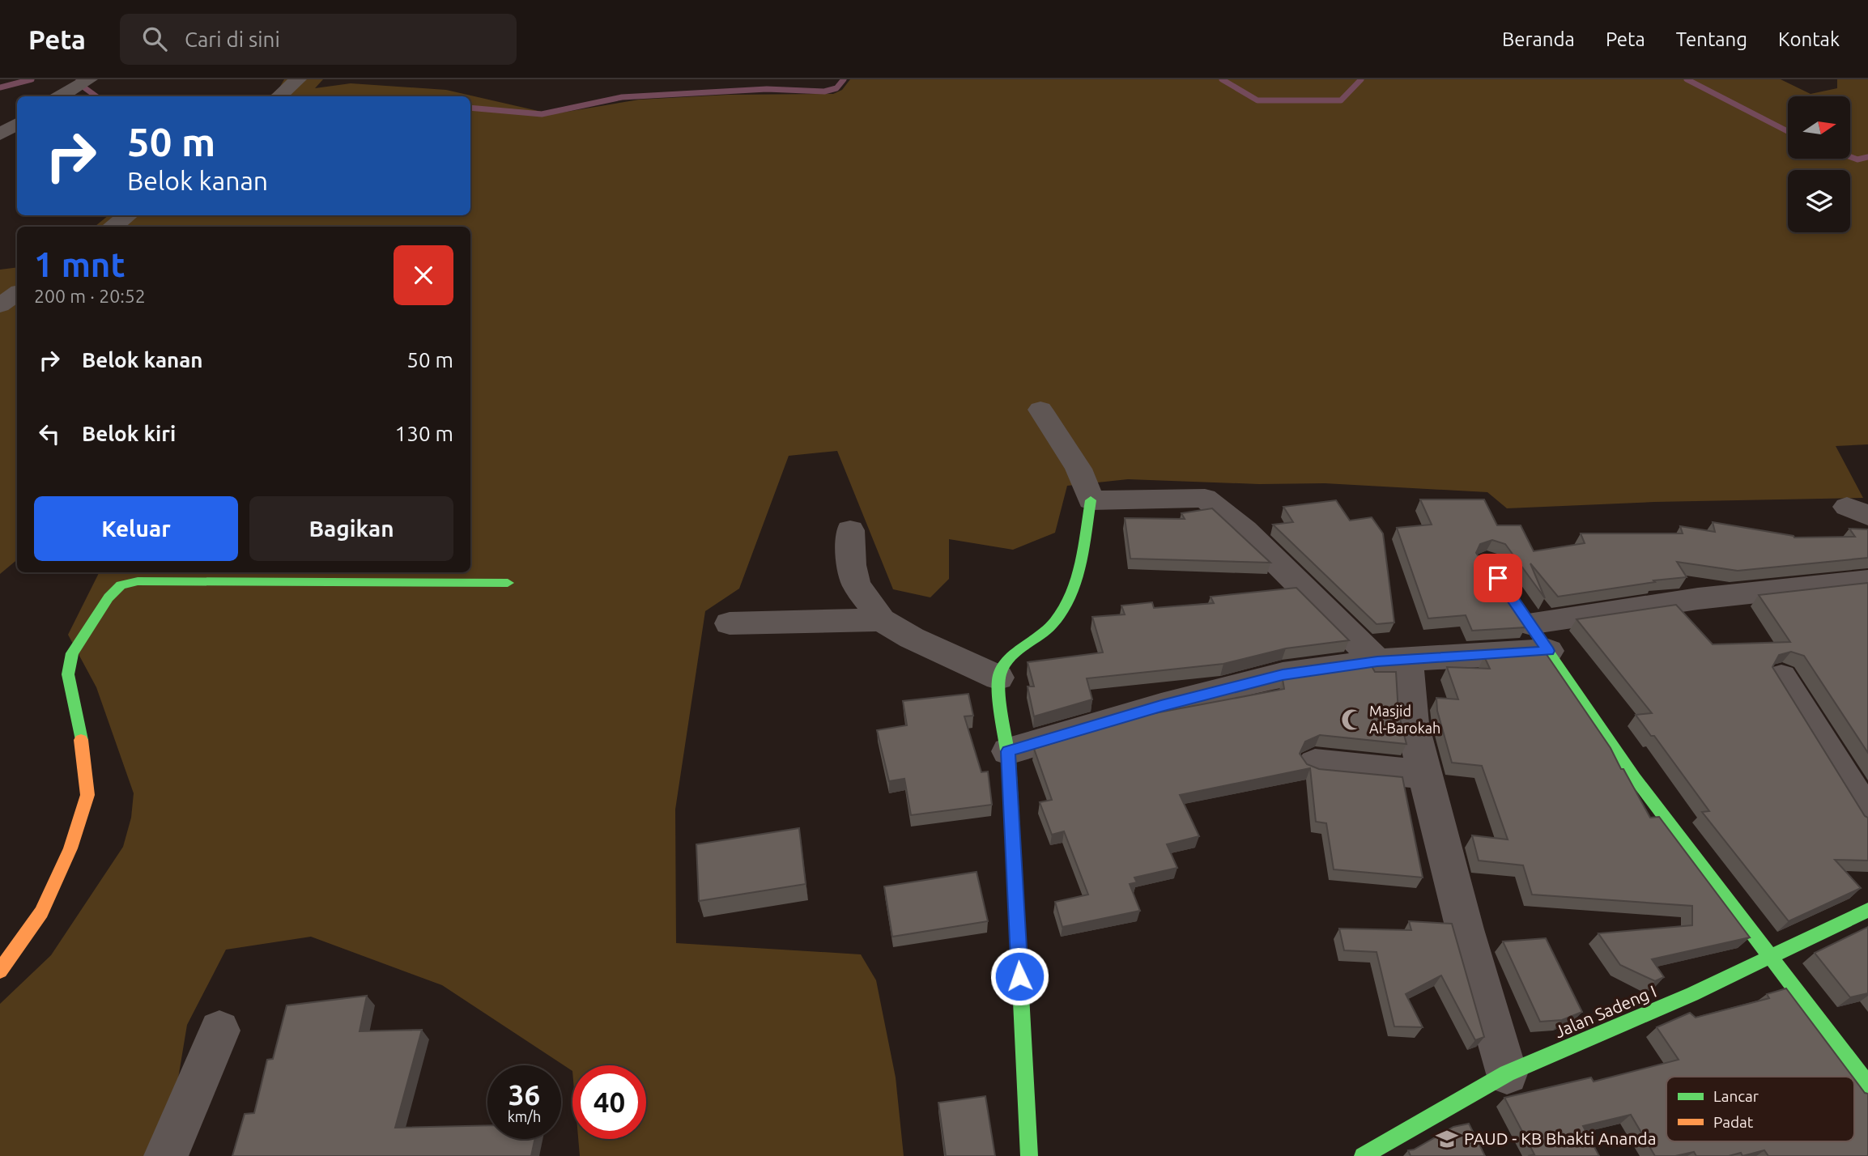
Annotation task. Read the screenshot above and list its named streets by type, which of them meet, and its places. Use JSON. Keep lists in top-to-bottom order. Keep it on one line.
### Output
{"streets":{"street":["Jalan Sadeng I"]},"places":{"mosque":["Masjid Al-Barokah"],"school or university":["PAUD - KB Bhakti Ananda"]},"legend":["Lancar","Padat"],"north":"right","page":{"header":"Peta","search":"Cari di sini","nav":["Beranda","Peta","Tentang","Kontak"],"turn":["50 m","Belok kanan"],"heading":["1 mnt","200 m · 20:52"],"list":[{"name":"Belok kanan","value":"50 m"},{"name":"Belok kiri","value":"130 m"}],"buttons":["Keluar","Bagikan"],"speed":"36 km/h","limit":"40"}}
